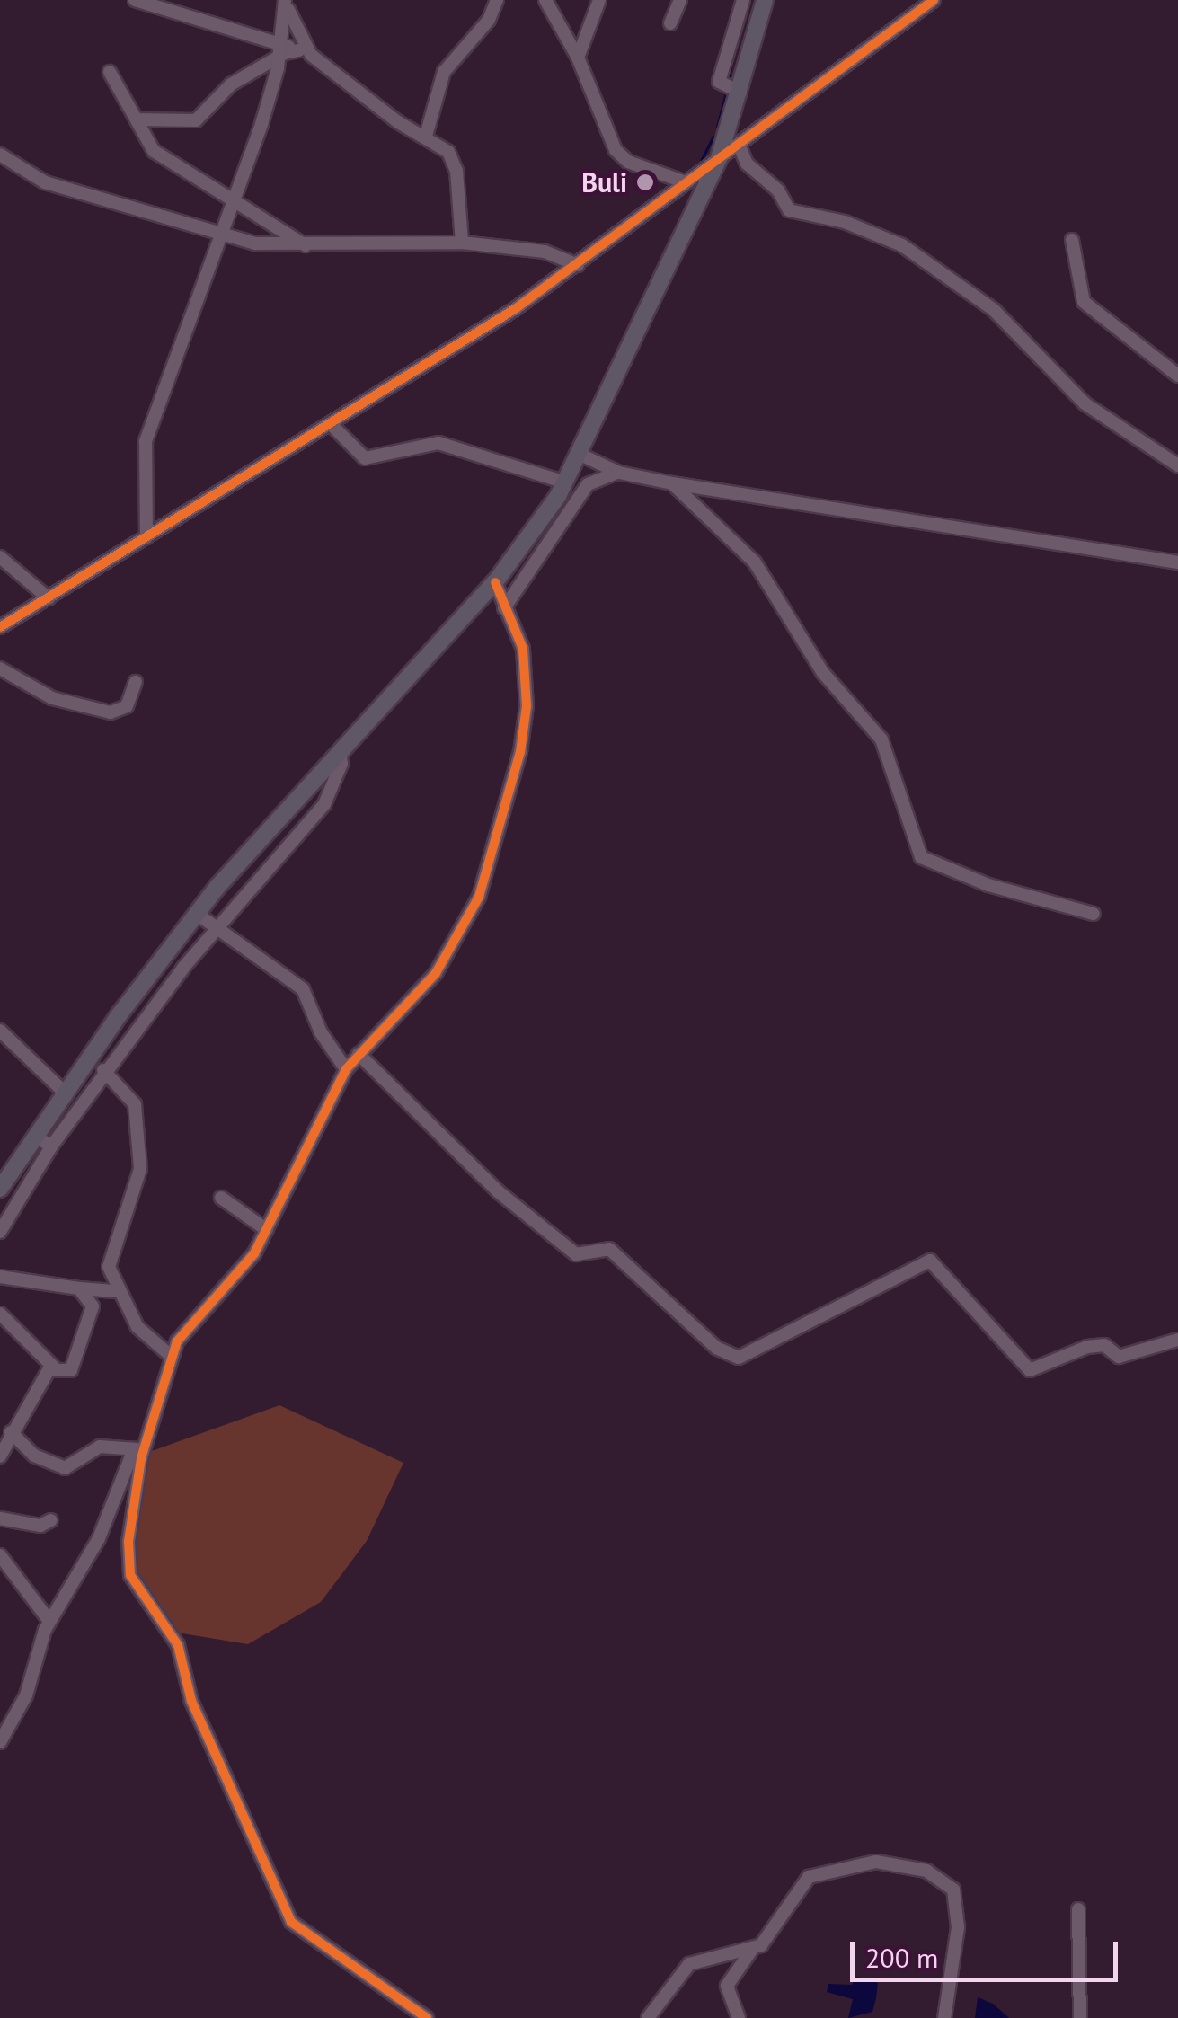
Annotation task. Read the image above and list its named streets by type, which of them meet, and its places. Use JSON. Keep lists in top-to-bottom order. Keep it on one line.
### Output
{"places":["Buli"],"scale_bar":"200 m"}
